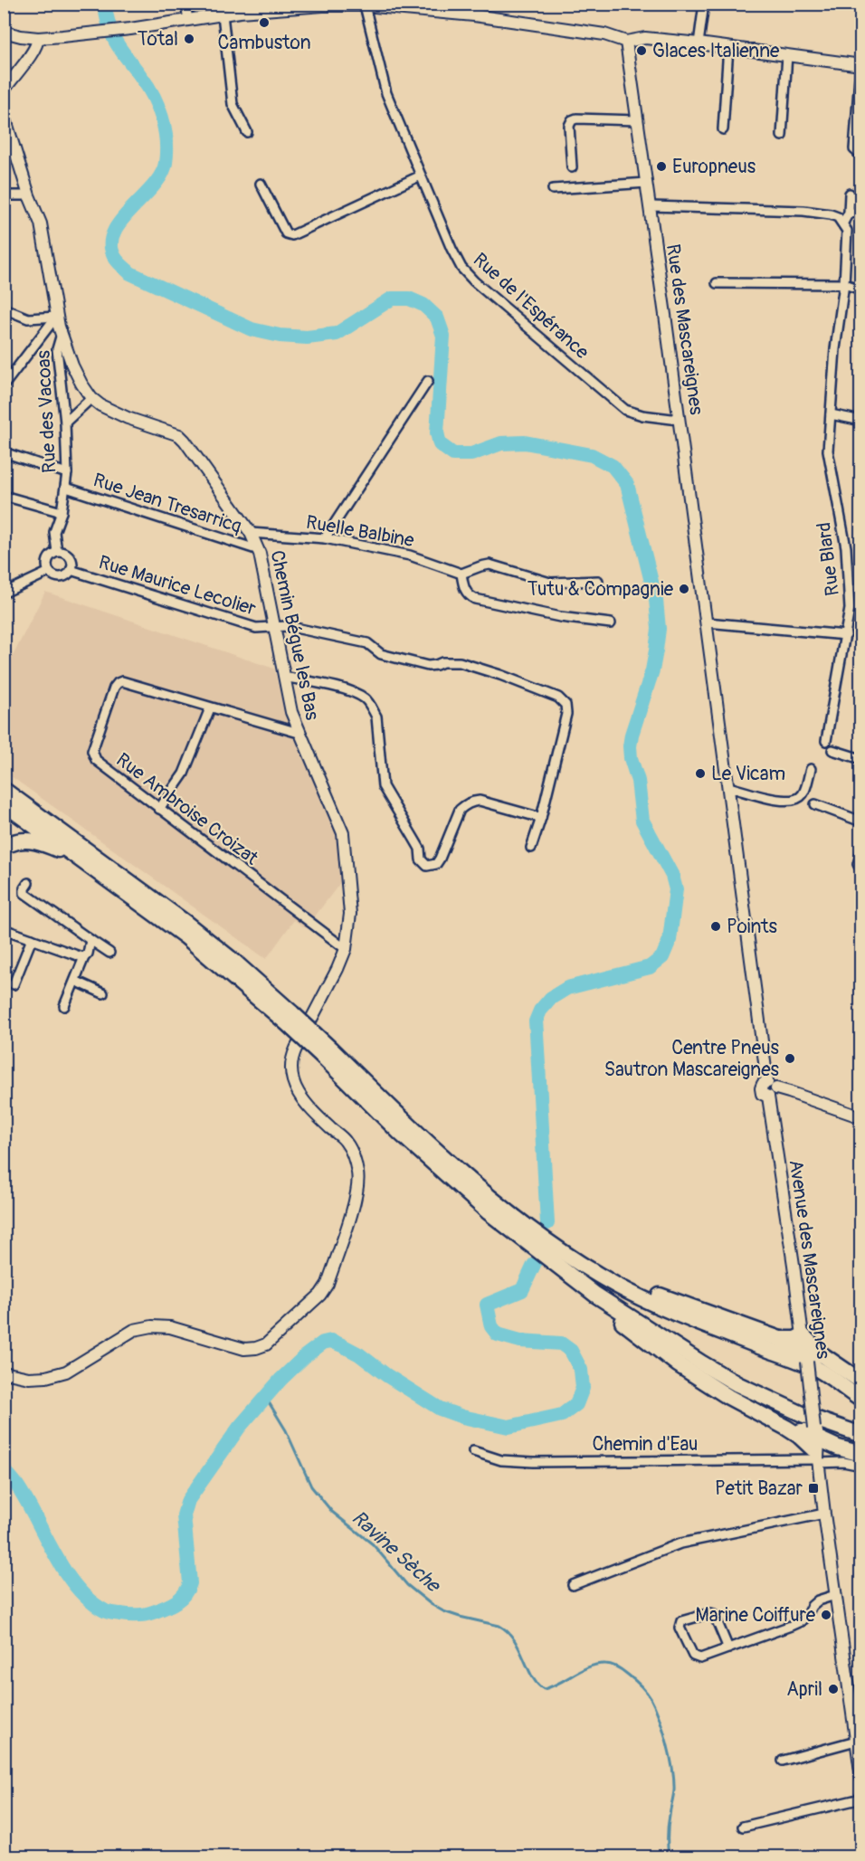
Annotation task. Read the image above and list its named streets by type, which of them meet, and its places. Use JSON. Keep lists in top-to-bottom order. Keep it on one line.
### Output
{"streets":{"street":["Rue de l'Espérance","Rue des Mascareignes","Rue des Vacoas","Rue Jean Tresarricq","Ruelle Balbine","Rue Blard","Rue Maurice Lecolier","Chemin Bégue les Bas","Rue Ambroise Croizat","Avenue des Mascareignes","Chemin d'Eau"]},"crossings":[["Rue de l'Espérance","Rue des Mascareignes"],["Rue des Mascareignes","Avenue des Mascareignes"],["Rue des Vacoas","Rue Jean Tresarricq"],["Rue des Vacoas","Rue Maurice Lecolier"],["Rue des Vacoas","Chemin Bégue les Bas"],["Rue Jean Tresarricq","Chemin Bégue les Bas"],["Ruelle Balbine","Chemin Bégue les Bas"],["Rue Maurice Lecolier","Chemin Bégue les Bas"],["Chemin Bégue les Bas","Rue Ambroise Croizat"],["Avenue des Mascareignes","Chemin d'Eau"]],"water":["Ravine Sèche"],"places":{"other":["Cambuston","Total","Glaces Italienne","Europneus","Tutu & Compagnie","Le Vicam","Points","Centre Pneus Sautron Mascareignes","Marine Coiffure","April"],"transit":["Petit Bazar"]}}
